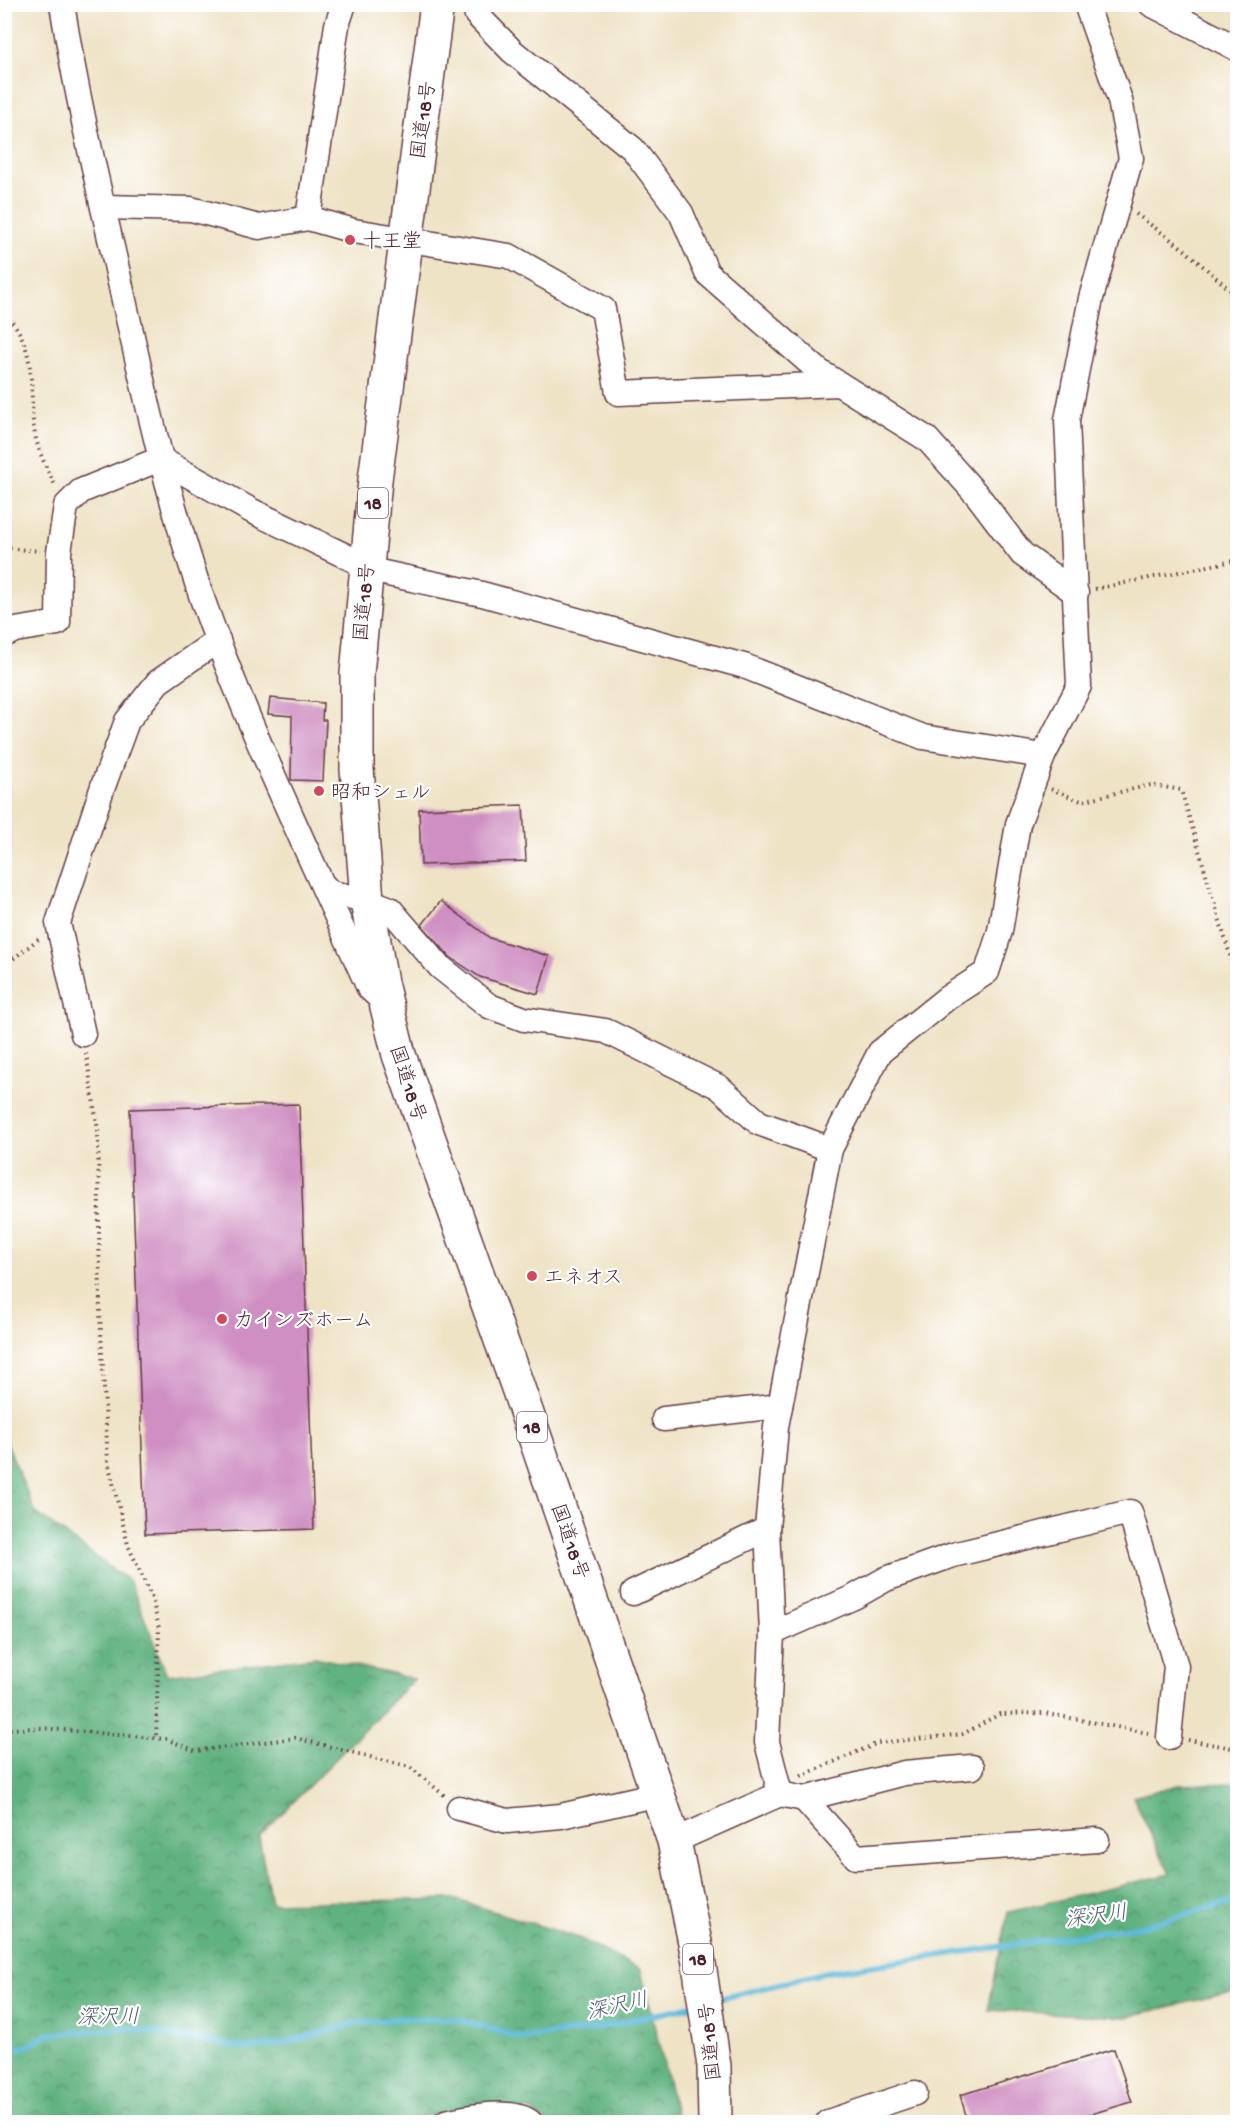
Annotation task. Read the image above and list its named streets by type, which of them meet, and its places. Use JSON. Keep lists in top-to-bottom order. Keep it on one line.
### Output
{"streets":{"highway":["国道18号","18"]},"water":["深沢川"],"places":["十王堂","昭和シェル","エネオス","カインズホーム"]}
